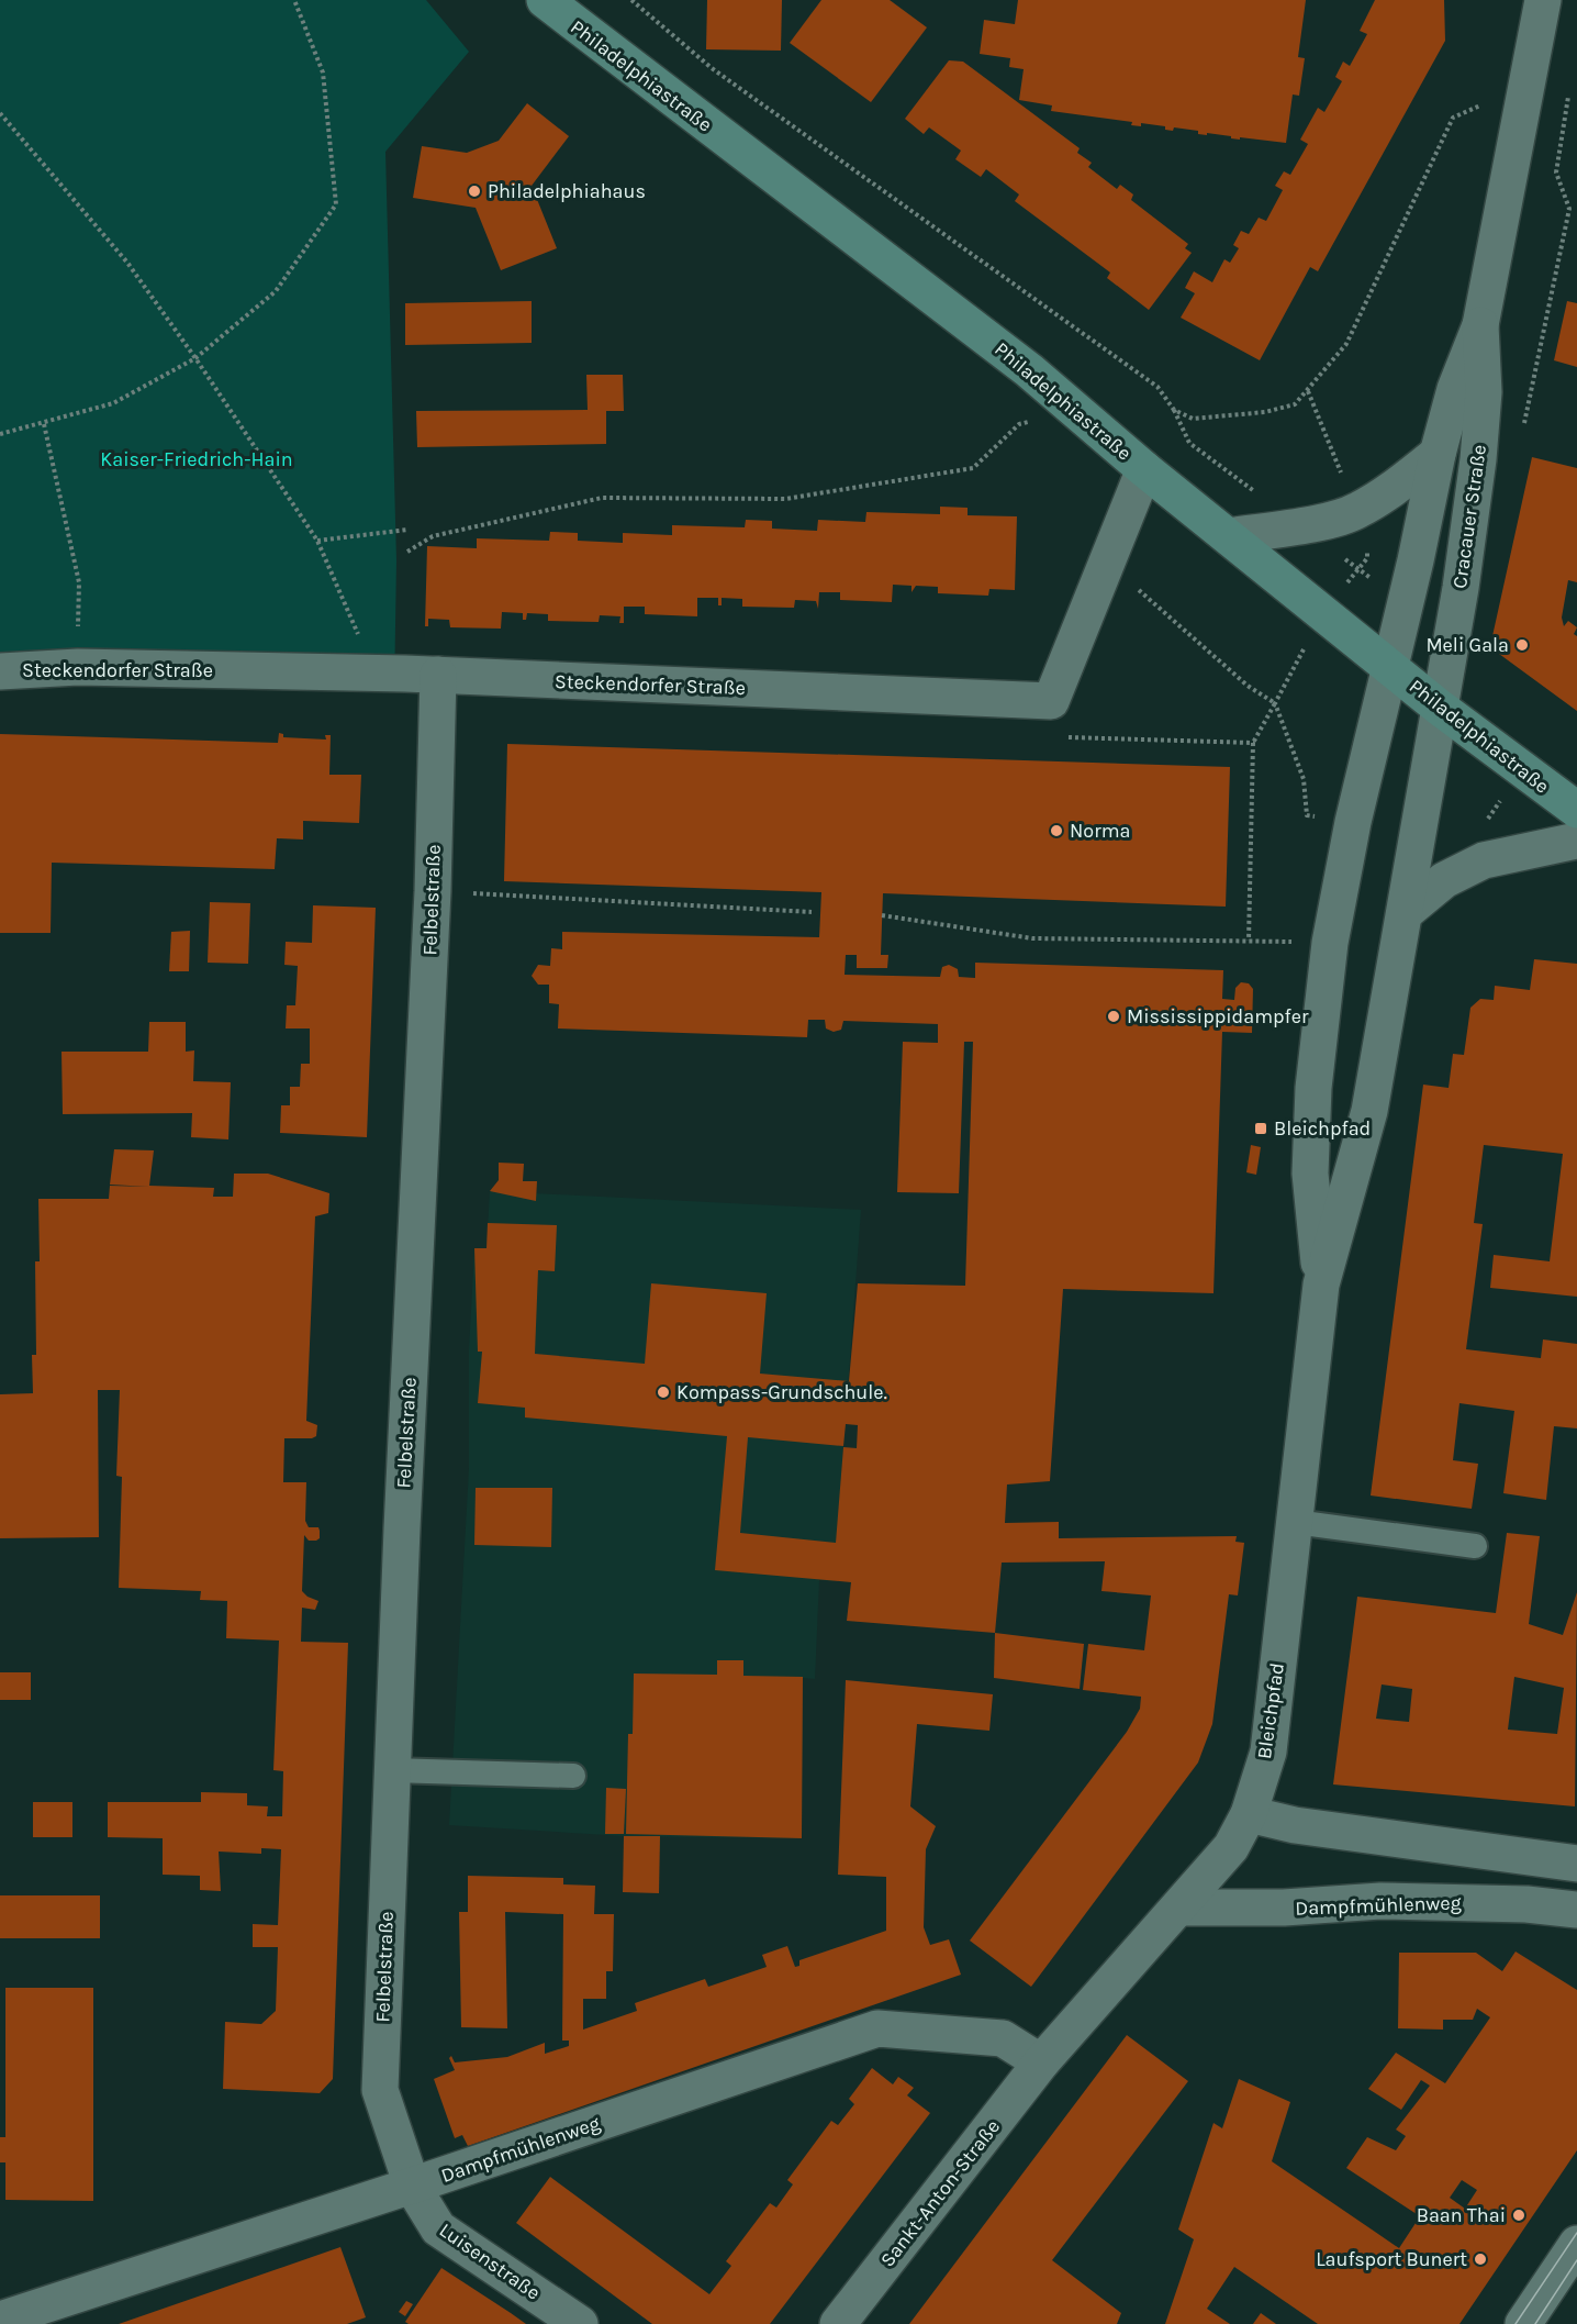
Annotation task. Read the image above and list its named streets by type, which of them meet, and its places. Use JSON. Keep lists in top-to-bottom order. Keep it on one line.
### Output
{"streets":{"main road":["Philadelphiastraße"],"street":["Cracauer Straße","Steckendorfer Straße","Felbelstraße","Bleichpfad","Dampfmühlenweg","Sankt-Anton-Straße","Luisenstraße"]},"crossings":[["Philadelphiastraße","Cracauer Straße"],["Philadelphiastraße","Bleichpfad"],["Cracauer Straße","Bleichpfad"],["Steckendorfer Straße","Felbelstraße"],["Felbelstraße","Dampfmühlenweg"],["Felbelstraße","Luisenstraße"],["Bleichpfad","Dampfmühlenweg"],["Bleichpfad","Sankt-Anton-Straße"],["Dampfmühlenweg","Sankt-Anton-Straße"],["Dampfmühlenweg","Luisenstraße"]],"parks":["Kaiser-Friedrich-Hain"],"places":{"other":["Philadelphiahaus","Meli Gala","Norma","Mississippidampfer","Kompass-Grundschule.","Baan Thai","Laufsport Bunert"],"transit":["Bleichpfad"]}}
